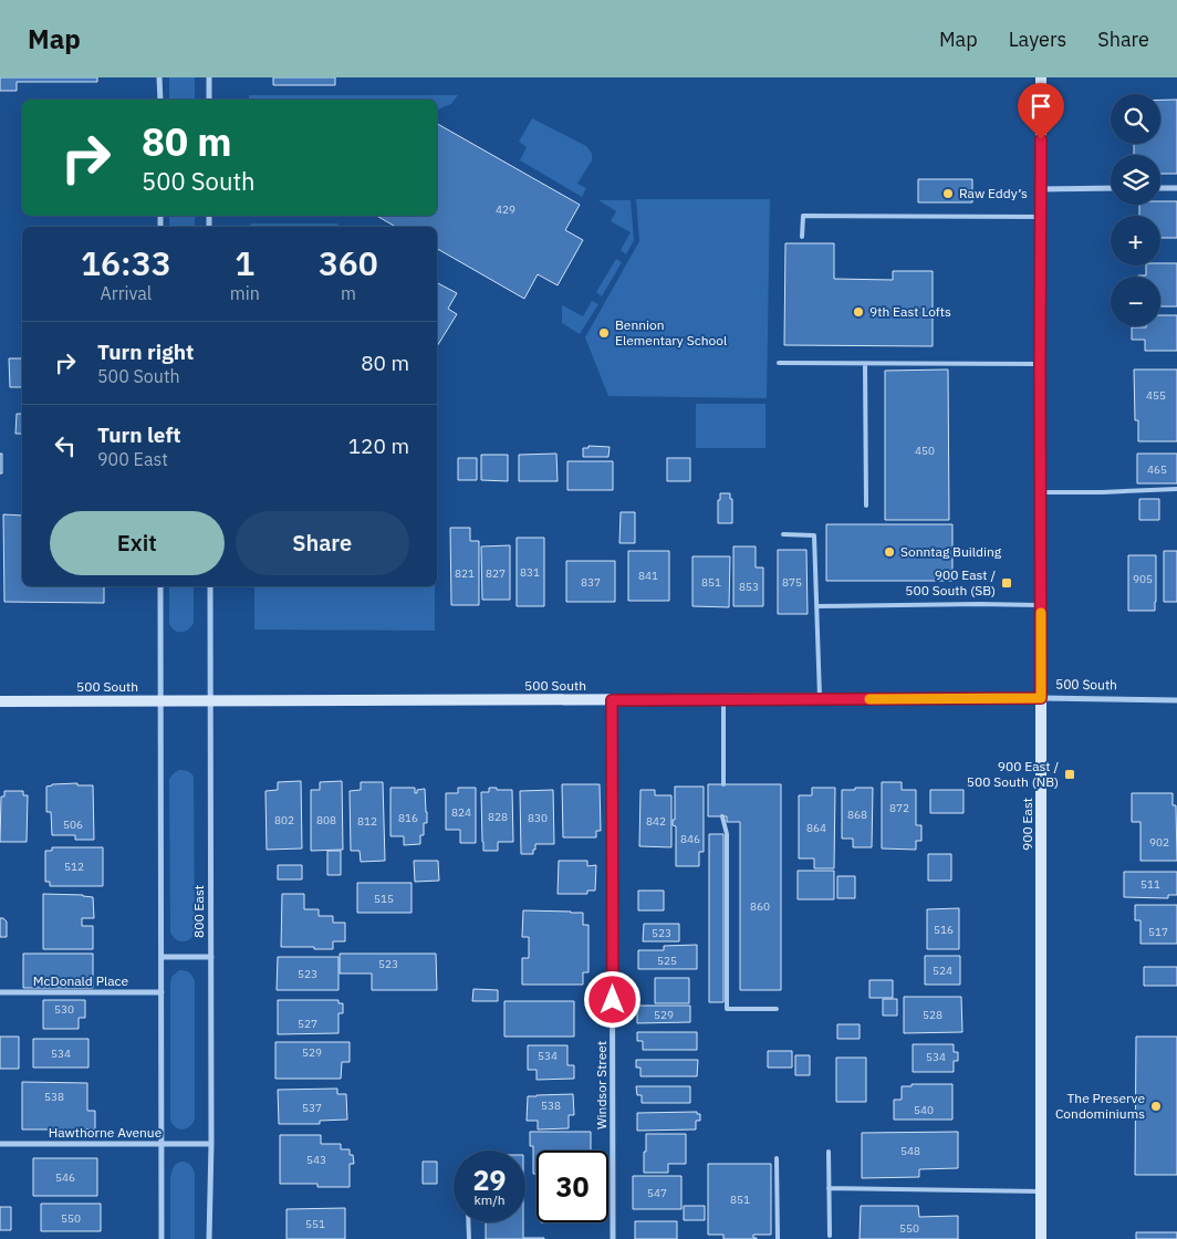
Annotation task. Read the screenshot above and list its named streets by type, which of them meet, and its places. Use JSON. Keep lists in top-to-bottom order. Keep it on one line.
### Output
{"streets":{"street":["500 South","900 East","800 East","McDonald Place","Windsor Street","Hawthorne Avenue"]},"crossings":[["500 South","900 East"],["500 South","800 East"],["500 South","Windsor Street"],["800 East","Hawthorne Avenue"]],"places":{"other":["Raw Eddy’s","9th East Lofts","Bennion Elementary School","Sonntag Building","The Preserve Condominiums"],"transit":["900 East / 500 South (SB)","900 East / 500 South (NB)"]},"house_numbers":["429","455","450","465","831","821","827","841","905","837","851","875","853","872","824","868","828","816","830","802","808","812","842","506","864","846","902","512","511","515","860","516","517","523","525","523","524","523","530","529","528","527","529","534","534","534","538","538","537","540","548","543","546","547","851","550","551","550"],"page":{"header":"Map","nav":["Map","Layers","Share"],"map_buttons":["+","−"],"turn":["80 m","500 South"],"eta":["16:33","Arrival","1","min","360","m"],"list":[{"name":"Turn right","note":"500 South","value":"80 m"},{"name":"Turn left","note":"900 East","value":"120 m"}],"buttons":["Exit","Share"],"speed":"29 km/h","limit":"30"}}
